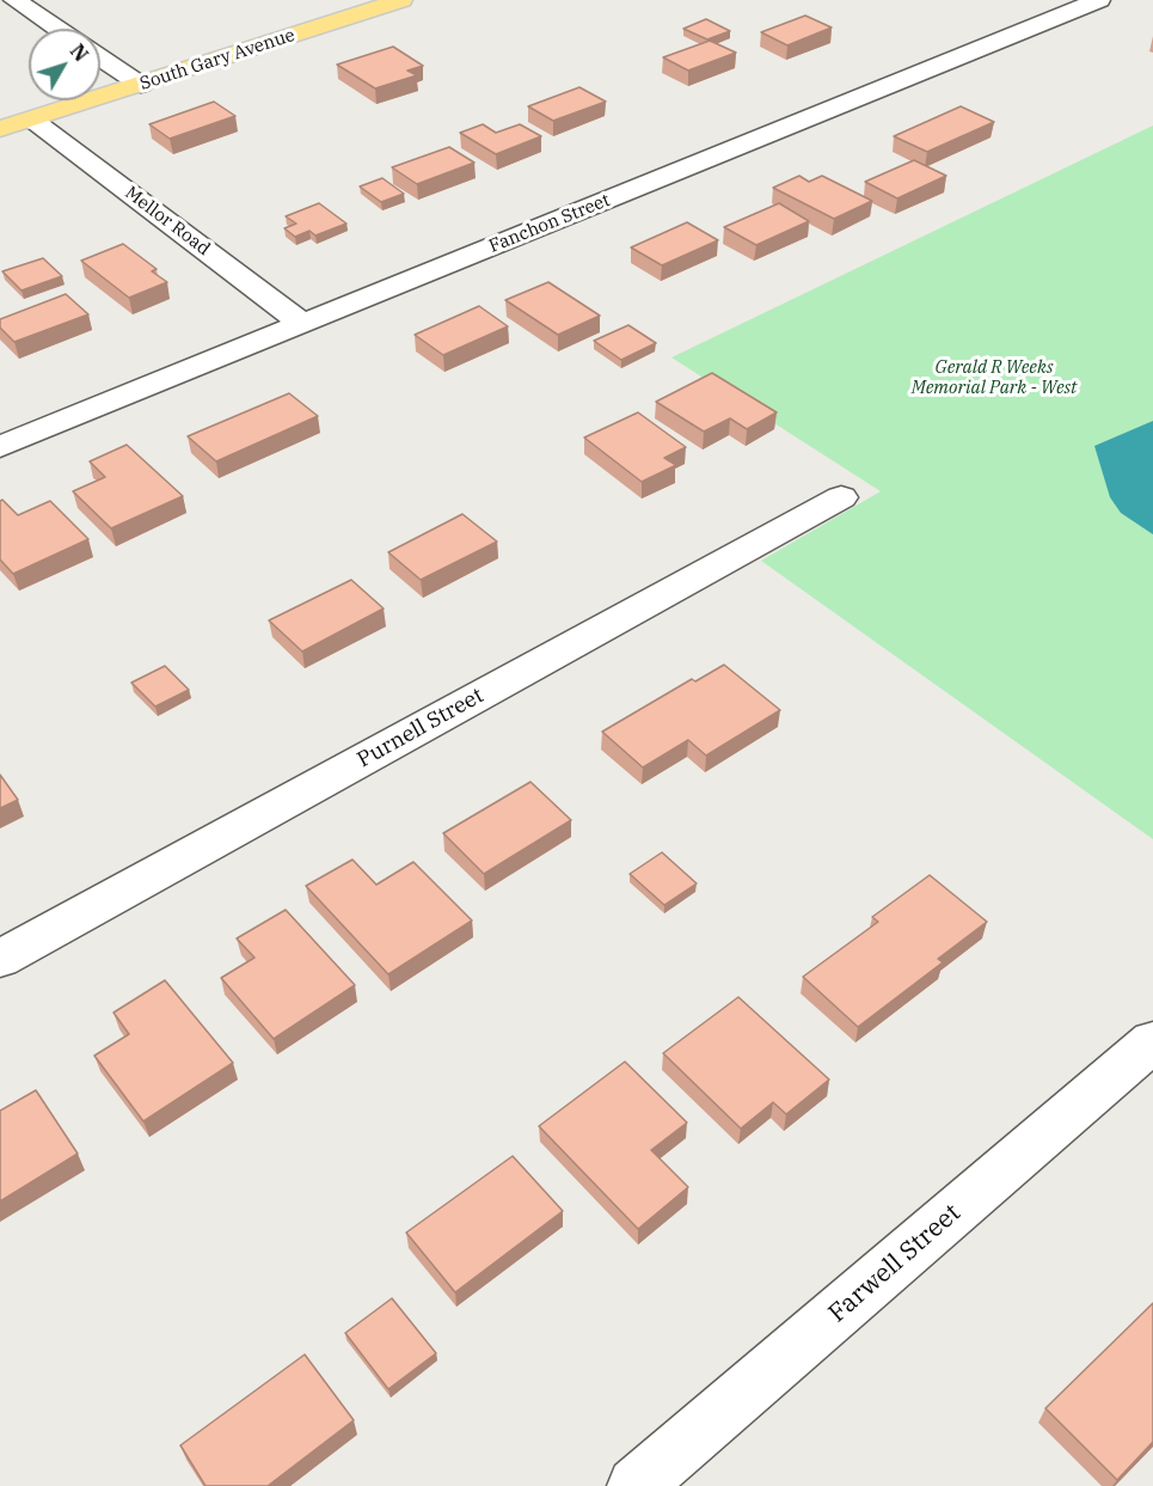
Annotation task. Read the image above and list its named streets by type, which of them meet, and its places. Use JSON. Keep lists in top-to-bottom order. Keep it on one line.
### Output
{"streets":{"main road":["South Gary Avenue"],"street":["Mellor Road","Fanchon Street","Purnell Street","Farwell Street"]},"crossings":[["South Gary Avenue","Mellor Road"],["Mellor Road","Fanchon Street"]],"parks":["Gerald R Weeks Memorial Park - West"],"north":"top right"}
